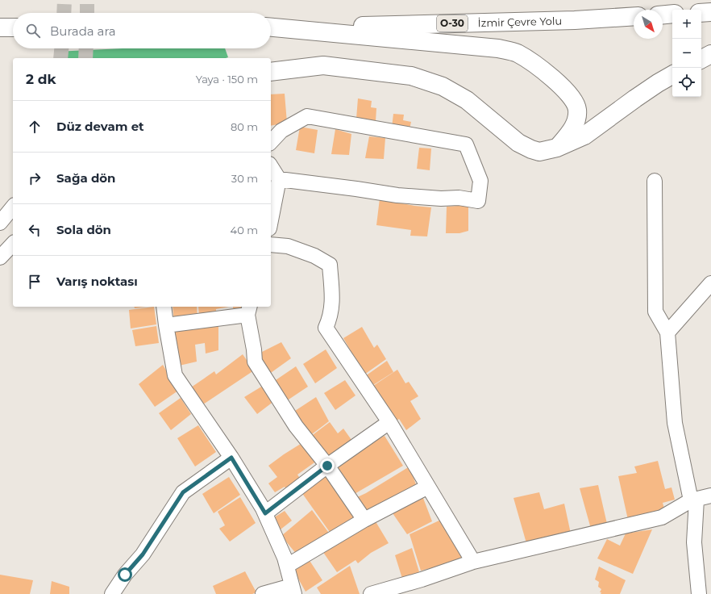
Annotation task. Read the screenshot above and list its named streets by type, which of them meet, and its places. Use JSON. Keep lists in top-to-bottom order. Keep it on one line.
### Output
{"streets":{"highway":["İzmir Çevre Yolu","O-30"]},"north":"bottom right","page":{"map_buttons":["+","−"],"search":"Burada ara","heading":["2 dk","Yaya · 150 m"],"list":[["Düz devam et","80 m"],["Sağa dön","30 m"],["Sola dön","40 m"],"Varış noktası"]}}
